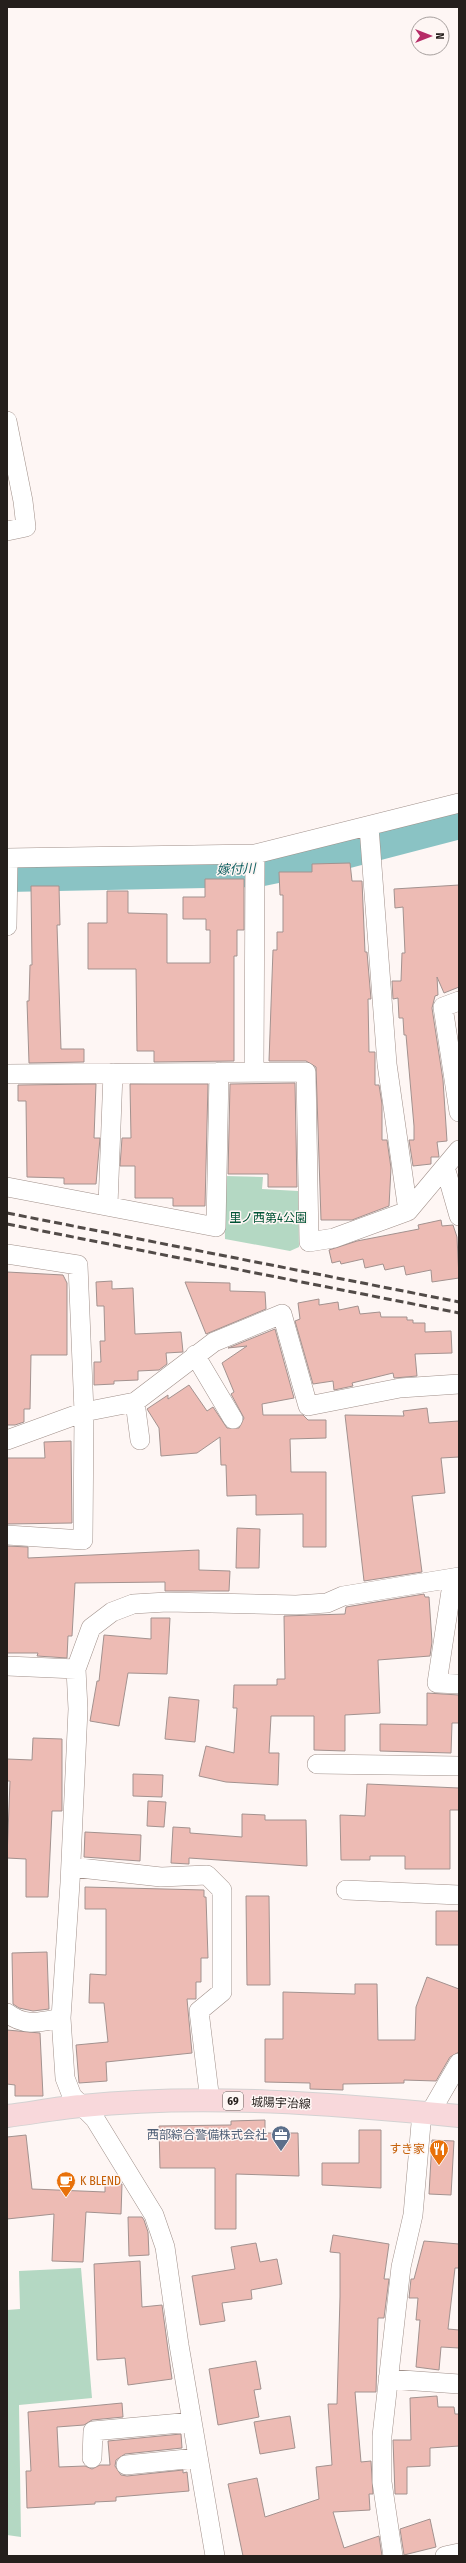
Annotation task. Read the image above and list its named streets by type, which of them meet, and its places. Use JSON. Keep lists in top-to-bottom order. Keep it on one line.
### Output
{"streets":{"main road":["69","城陽宇治線"]},"water":["嫁付川"],"parks":["里ノ西第4公園"],"places":{"office":["西部綜合警備株式会社"],"restaurant":["すき家"],"cafe":["K BLEND"]},"north":"right"}
